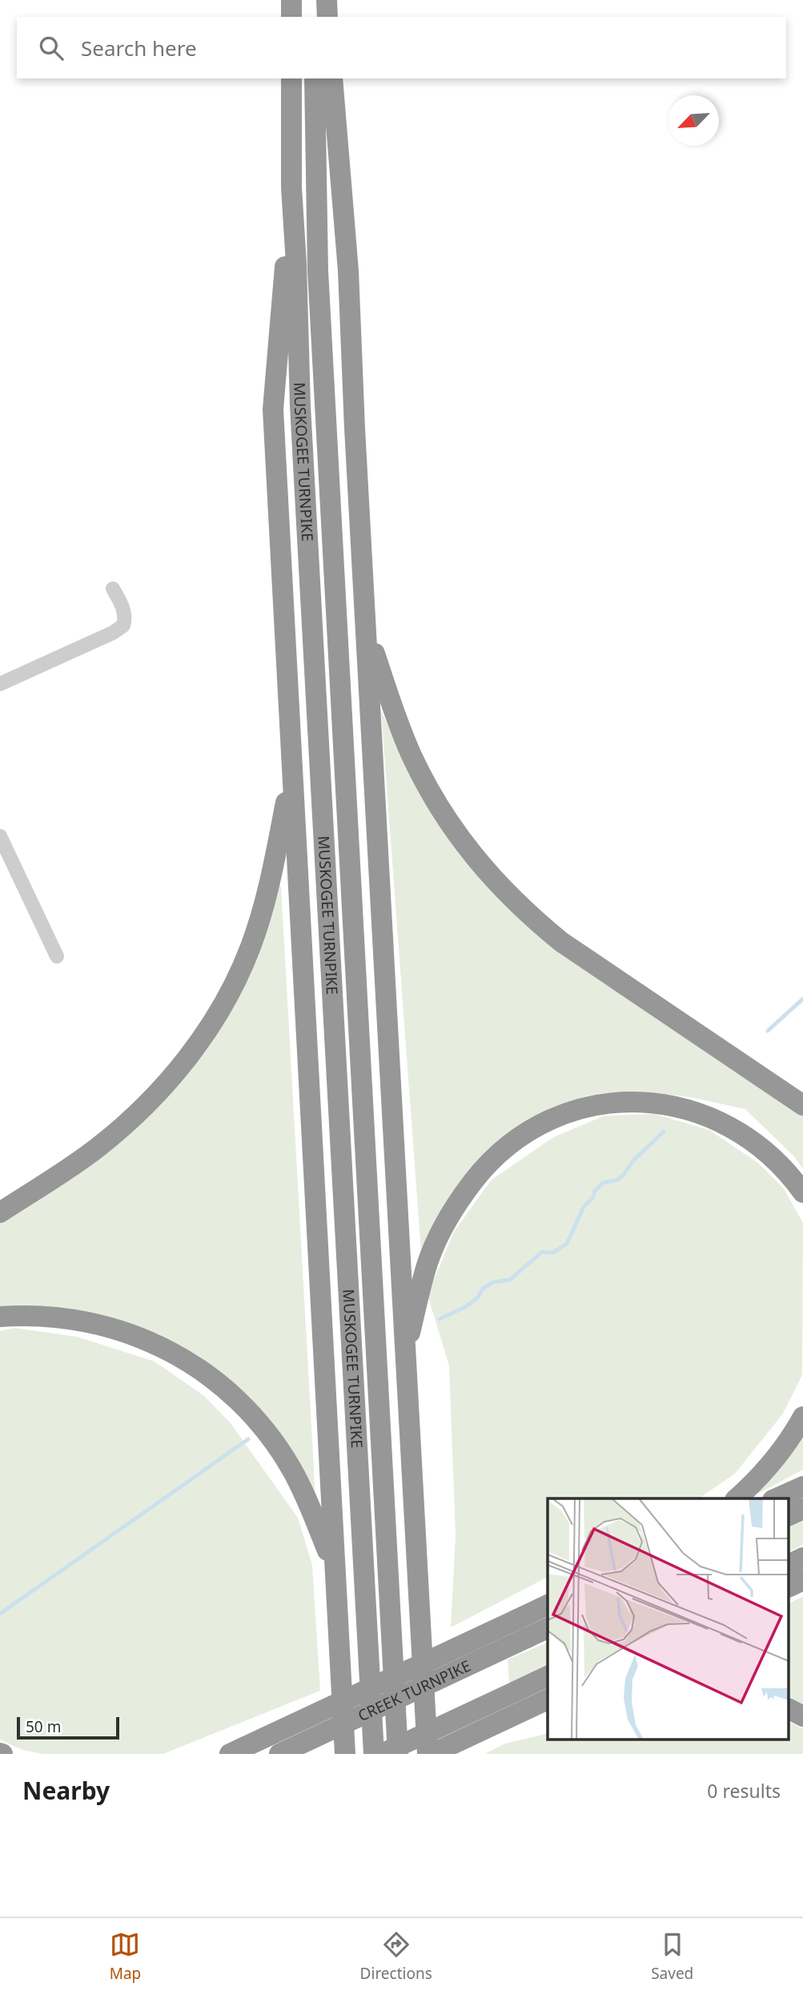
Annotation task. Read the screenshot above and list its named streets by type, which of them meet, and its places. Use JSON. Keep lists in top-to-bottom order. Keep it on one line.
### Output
{"streets":{"highway":["MUSKOGEE TURNPIKE","CREEK TURNPIKE"]},"scale_bar":"50 m","north":"bottom left","page":{"search":"Search here","scale":"50 m","heading":["Nearby","0 results"],"nav":["Map","Directions","Saved"]}}
